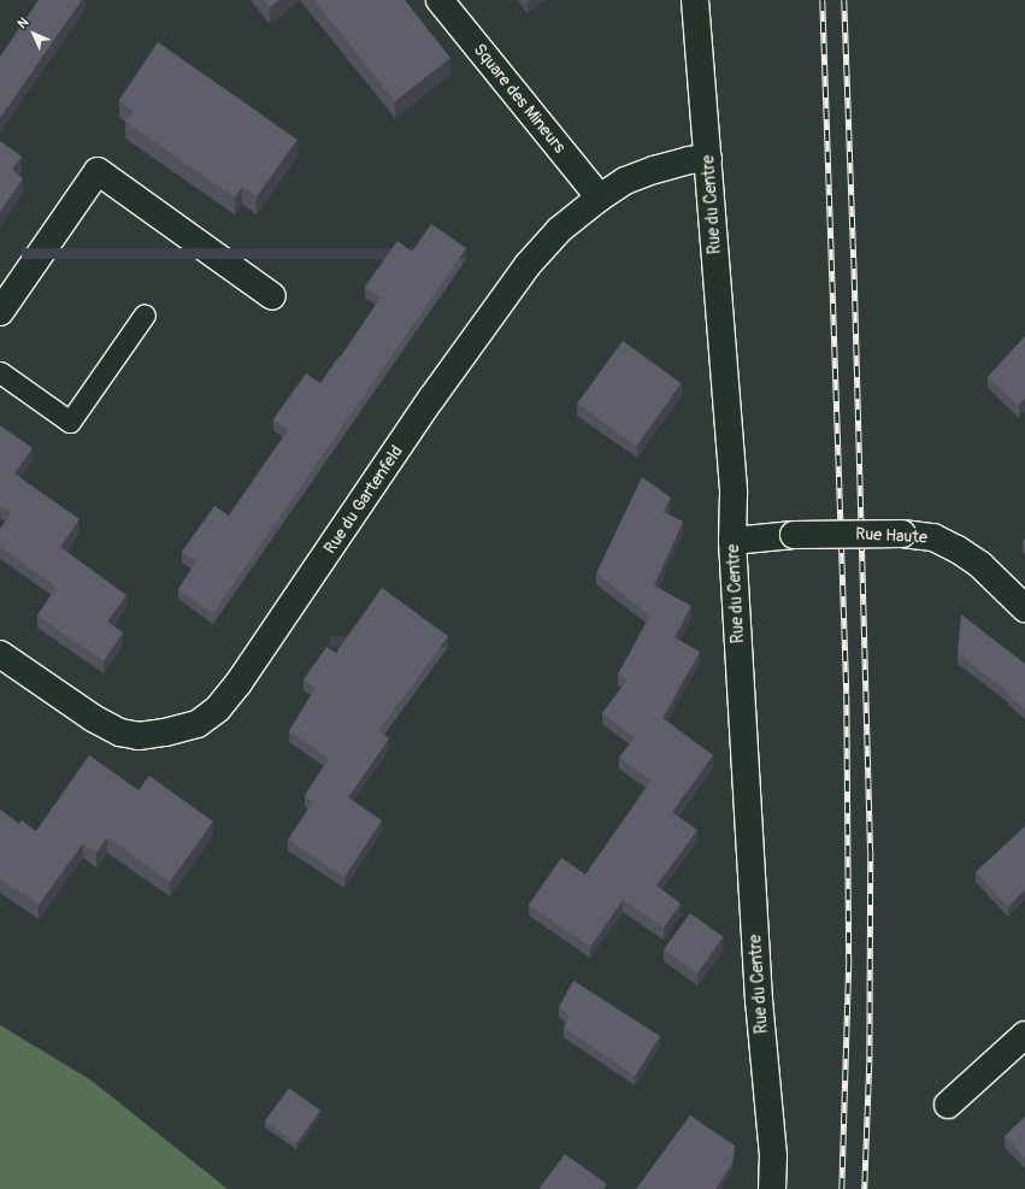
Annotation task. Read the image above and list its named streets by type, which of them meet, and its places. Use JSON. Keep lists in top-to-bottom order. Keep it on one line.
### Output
{"streets":{"street":["Square des Mineurs","Rue du Centre","Rue du Gartenfeld","Rue Haute"]},"crossings":[["Square des Mineurs","Rue du Gartenfeld"],["Rue du Centre","Rue du Gartenfeld"],["Rue du Centre","Rue Haute"]],"north":"top left"}
